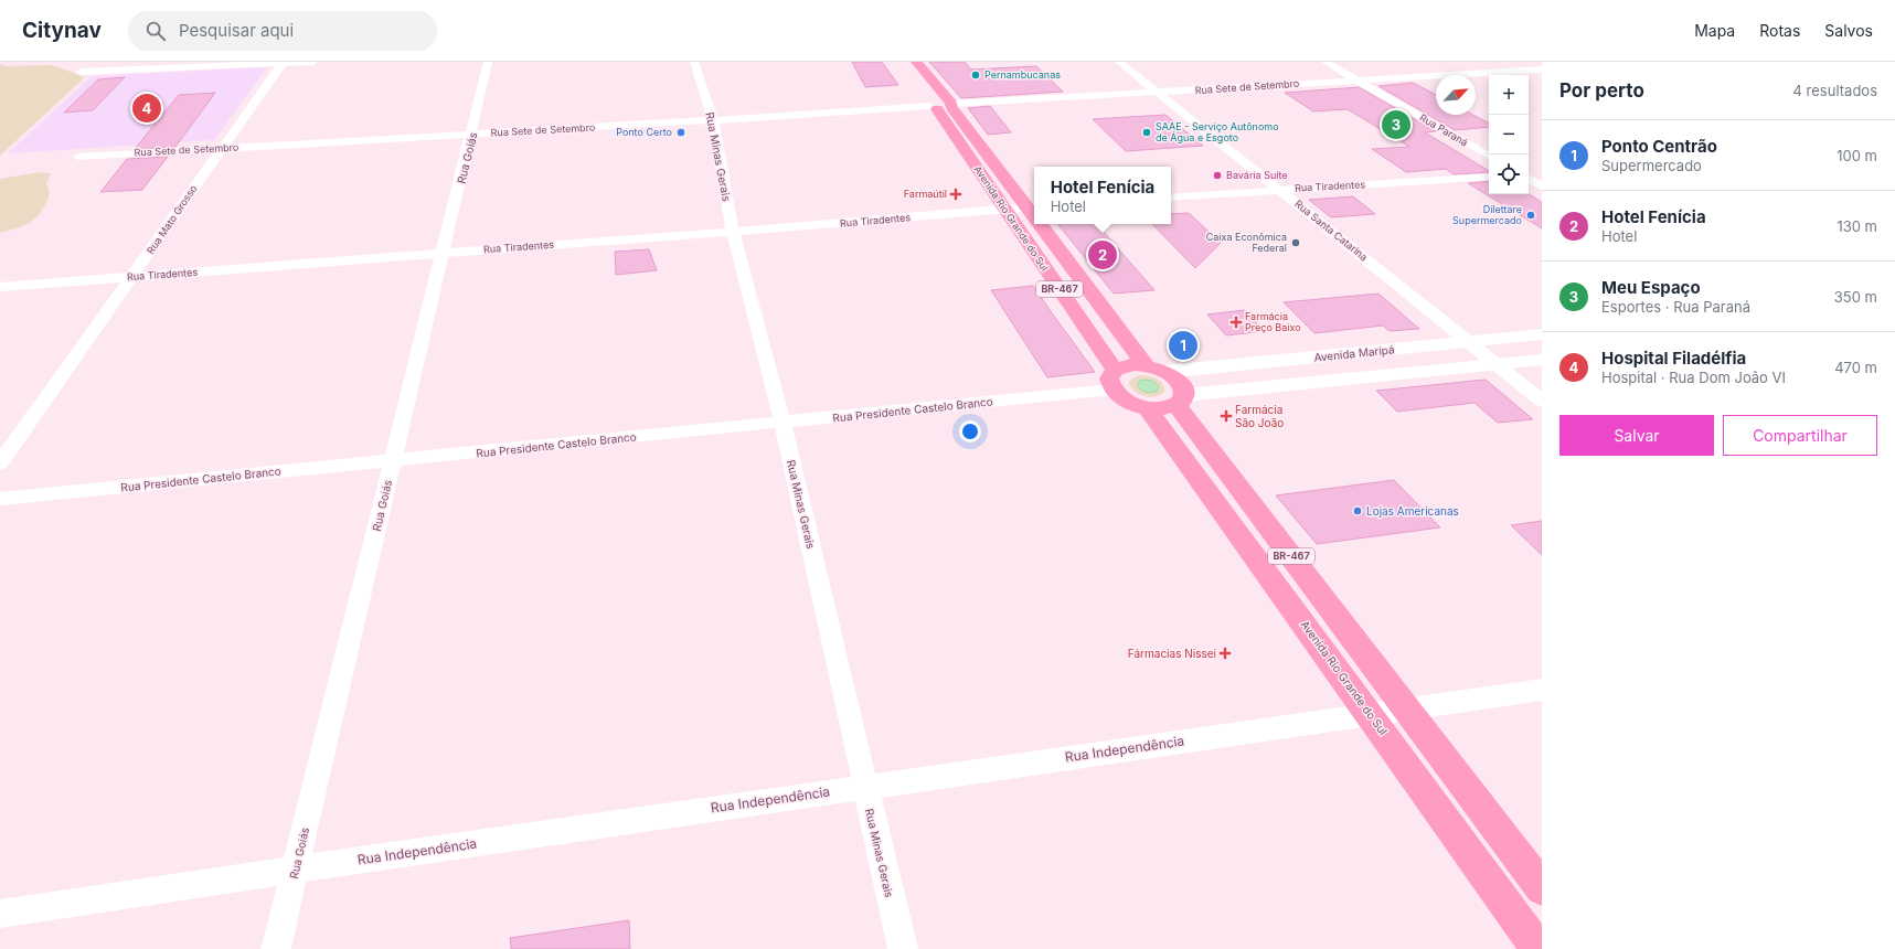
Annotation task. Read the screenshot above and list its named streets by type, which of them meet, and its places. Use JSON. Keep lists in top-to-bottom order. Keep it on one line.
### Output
{"streets":{"main road":["Avenida Rio Grande do Sul","BR-467","Avenida Maripá"],"street":["Rua Sete de Setembro","Rua Paraná","Rua Minas Gerais","Rua Goiás","Rua Tiradentes","Rua Mato Grosso","Rua Santa Catarina","Rua Presidente Castelo Branco","Rua Independência"]},"crossings":[["Rua Sete de Setembro","Rua Paraná"],["Rua Sete de Setembro","Rua Minas Gerais"],["Rua Sete de Setembro","Rua Goiás"],["Rua Sete de Setembro","Avenida Rio Grande do Sul"],["Rua Sete de Setembro","Rua Mato Grosso"],["Rua Sete de Setembro","Rua Santa Catarina"],["Rua Minas Gerais","Rua Tiradentes"],["Rua Minas Gerais","Rua Presidente Castelo Branco"],["Rua Minas Gerais","Rua Independência"],["Rua Goiás","Rua Tiradentes"],["Rua Goiás","Rua Presidente Castelo Branco"],["Rua Goiás","Rua Independência"],["Rua Tiradentes","Avenida Rio Grande do Sul"],["Rua Tiradentes","Rua Mato Grosso"],["Rua Tiradentes","Rua Santa Catarina"],["Avenida Rio Grande do Sul","BR-467"],["Avenida Rio Grande do Sul","Rua Presidente Castelo Branco"],["Avenida Rio Grande do Sul","Rua Independência"],["Rua Santa Catarina","Avenida Maripá"],["BR-467","Avenida Maripá"],["BR-467","Rua Presidente Castelo Branco"],["BR-467","Rua Independência"]],"places":{"other":["Pernambucanas","Ponto Certo","SAAE - Serviço Autônomo de Água e Esgoto","Bavária Suíte","Dilettare Supermercado","Caixa Econômica Federal","Lojas Americanas"],"health":["Farmaútil","Farmácia Preço Baixo","Farmácia São João","Fármacias Nissei"]},"north":"top right","page":{"header":"Citynav","search":"Pesquisar aqui","nav":["Mapa","Rotas","Salvos"],"heading":["Por perto","4 resultados"],"map_buttons":["+","−"],"pins":["4","3","2","1"],"list":[{"mark":"1","name":"Ponto Centrão","note":"Supermercado","value":"100 m"},{"mark":"2","name":"Hotel Fenícia","note":"Hotel","value":"130 m"},{"mark":"3","name":"Meu Espaço","note":"Esportes · Rua Paraná","value":"350 m"},{"mark":"4","name":"Hospital Filadélfia","note":"Hospital · Rua Dom João VI","value":"470 m"}],"popup":["Hotel Fenícia","Hotel"],"buttons":["Salvar","Compartilhar"]}}
